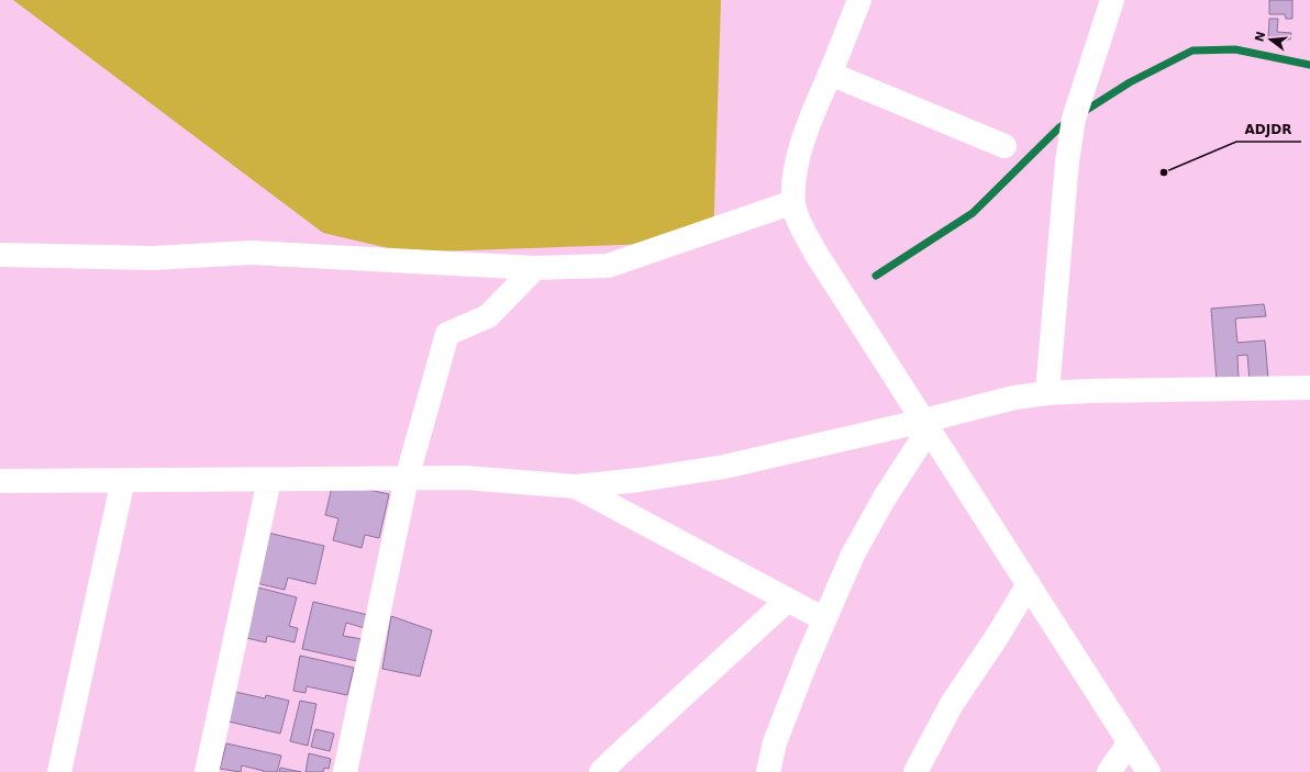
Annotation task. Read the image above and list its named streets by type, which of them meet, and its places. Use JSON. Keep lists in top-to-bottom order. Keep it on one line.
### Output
{"places":["ADJDR"],"north":"left"}
